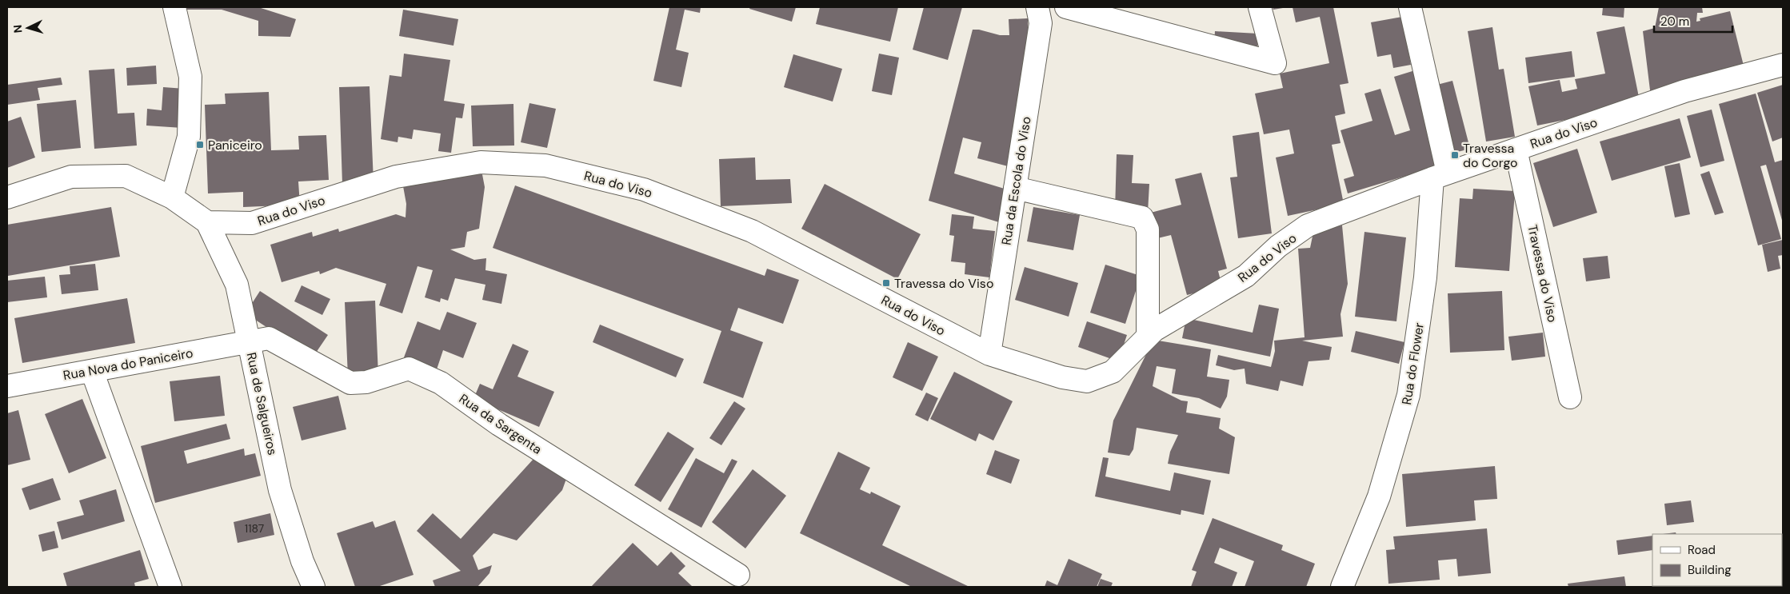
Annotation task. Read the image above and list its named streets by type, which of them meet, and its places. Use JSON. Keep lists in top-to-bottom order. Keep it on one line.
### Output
{"streets":{"street":["Rua do Viso","Rua da Escola do Viso","Travessa do Viso","Rua Nova do Paniceiro","Rua do Flower","Rua de Salgueiros","Rua da Sargenta"]},"crossings":[["Rua do Viso","Rua da Escola do Viso"],["Rua do Viso","Travessa do Viso"],["Rua do Viso","Rua do Flower"],["Rua do Viso","Rua de Salgueiros"],["Rua Nova do Paniceiro","Rua de Salgueiros"],["Rua Nova do Paniceiro","Rua da Sargenta"],["Rua de Salgueiros","Rua da Sargenta"]],"places":{"transit":["Paniceiro","Travessa do Corgo","Travessa do Viso"]},"house_numbers":["1187"],"legend":["Road","Building"],"scale_bar":"20 m","north":"left"}
